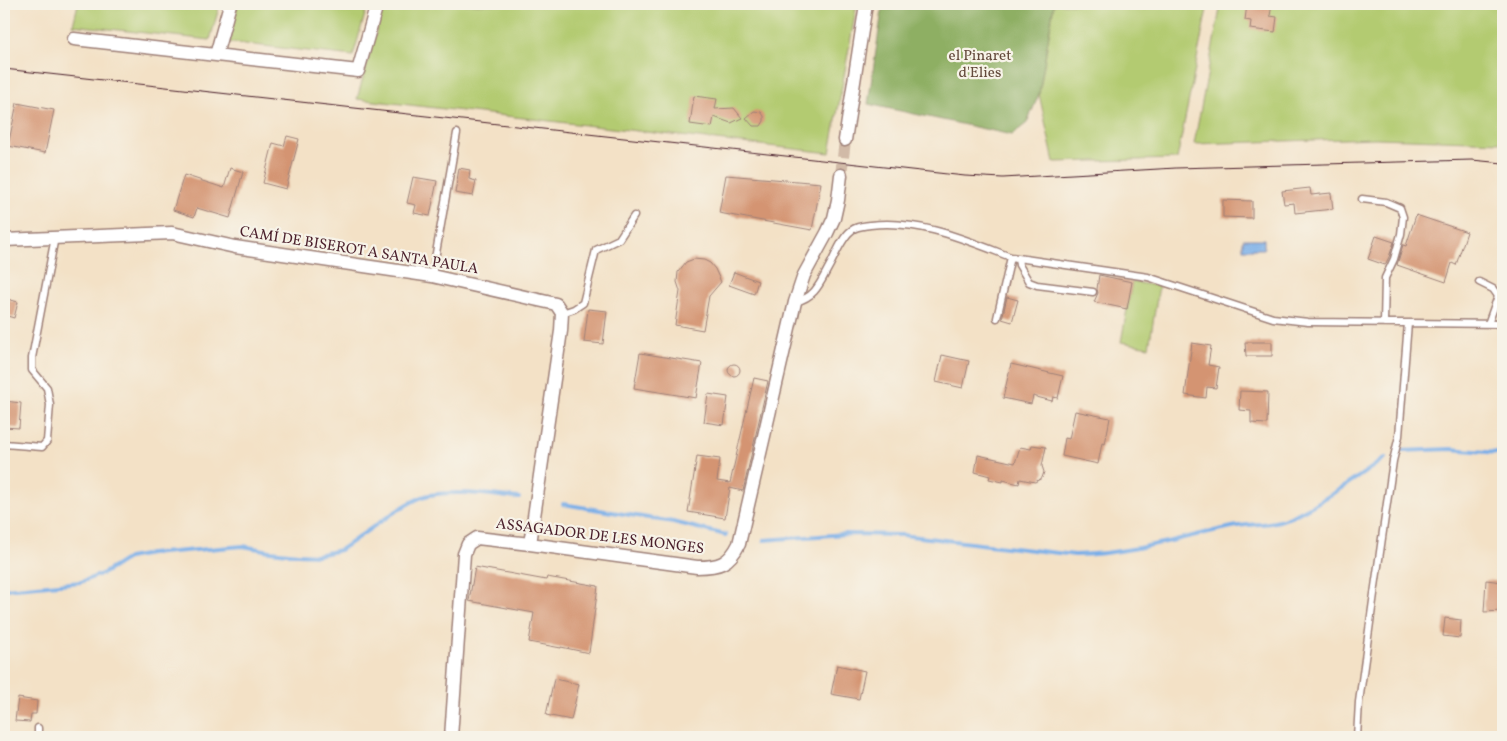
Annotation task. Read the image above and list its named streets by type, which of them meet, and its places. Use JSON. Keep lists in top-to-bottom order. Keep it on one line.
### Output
{"streets":{"street":["CAMÍ DE BISEROT A SANTA PAULA","ASSAGADOR DE LES MONGES"]},"parks":["el Pinaret d'Elies"]}
